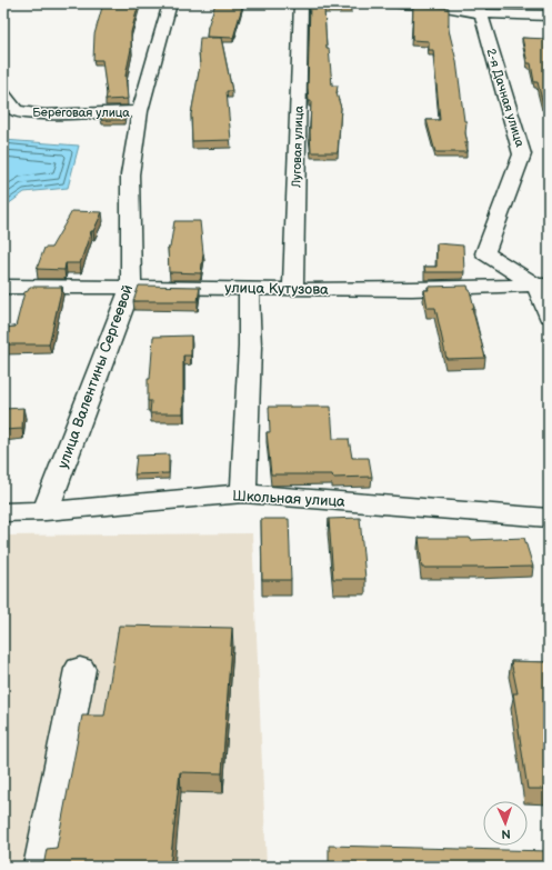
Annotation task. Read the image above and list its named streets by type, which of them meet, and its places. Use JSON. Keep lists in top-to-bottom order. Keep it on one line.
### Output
{"streets":{"street":["2-я Дачная улица","Береговая улица","Луговая улица","улица Кутузова","улица Валентины Сергеевой","Школьная улица"]},"crossings":[["2-я Дачная улица","улица Кутузова"],["Береговая улица","улица Валентины Сергеевой"],["Луговая улица","улица Кутузова"],["улица Кутузова","улица Валентины Сергеевой"],["улица Валентины Сергеевой","Школьная улица"]],"north":"bottom"}
